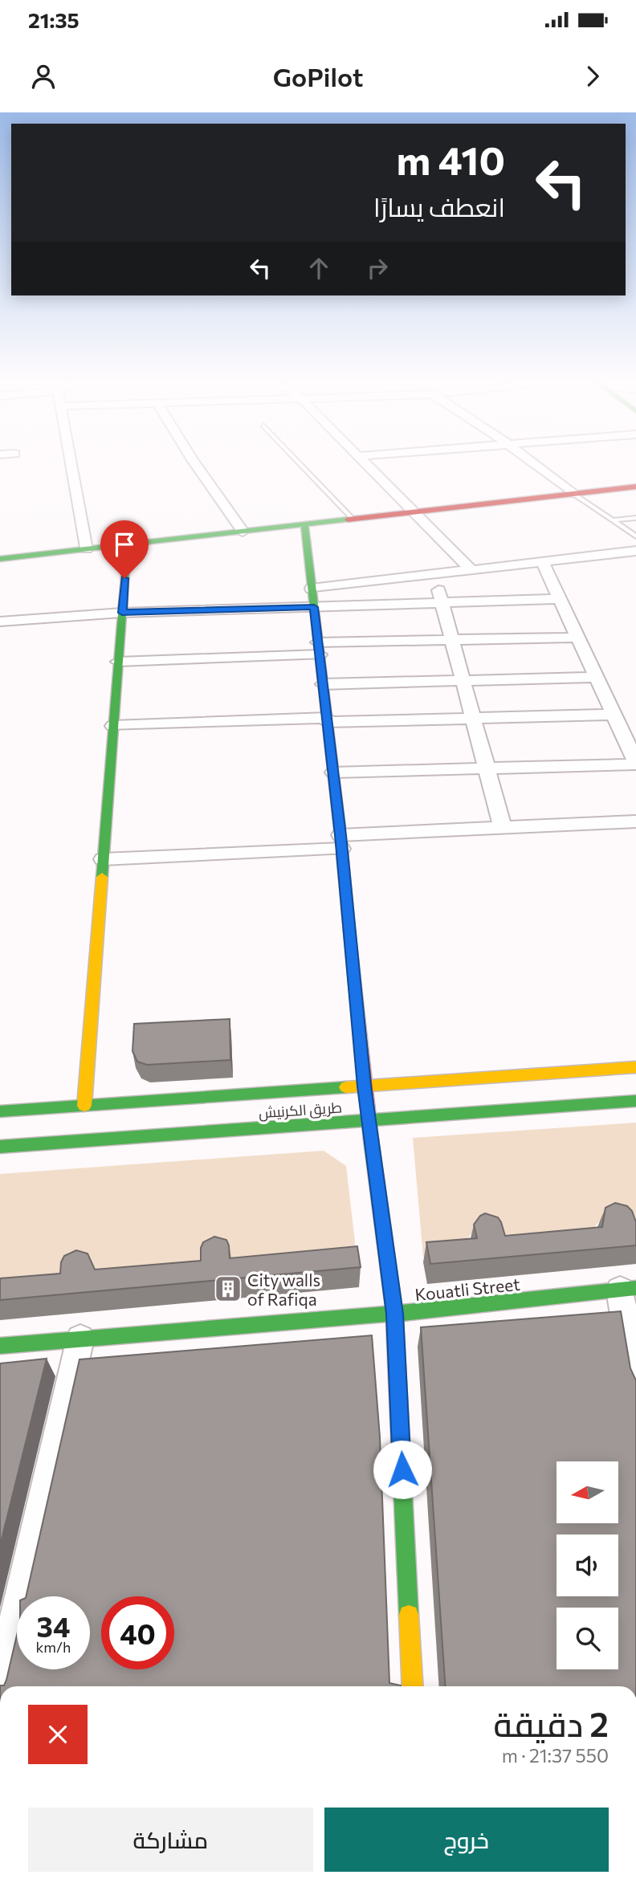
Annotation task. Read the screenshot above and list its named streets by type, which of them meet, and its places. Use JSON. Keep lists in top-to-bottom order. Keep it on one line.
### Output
{"streets":{"street":["طريق الكرنيش","Kouatli Street"]},"places":{"building":["City walls of Rafiqa"]},"north":"left","page":{"status":"21:35","header":"GoPilot","turn":["410 m","انعطف يسارًا"],"speed":"34 km/h","limit":"40","heading":["2 دقيقة","550 m · 21:37"],"buttons":["خروج","مشاركة"]}}
